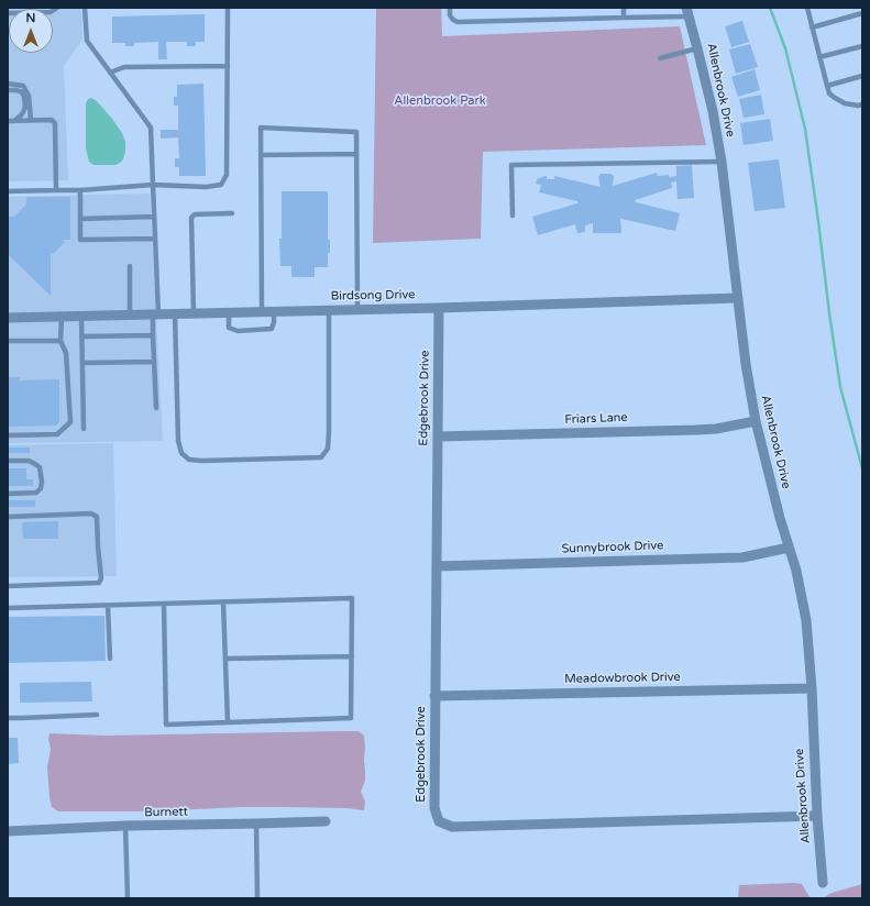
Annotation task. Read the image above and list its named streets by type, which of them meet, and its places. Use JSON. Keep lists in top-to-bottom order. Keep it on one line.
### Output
{"streets":{"street":["Allenbrook Drive","Birdsong Drive","Edgebrook Drive","Friars Lane","Sunnybrook Drive","Meadowbrook Drive","Burnett"]},"crossings":[["Allenbrook Drive","Birdsong Drive"],["Allenbrook Drive","Edgebrook Drive"],["Allenbrook Drive","Friars Lane"],["Allenbrook Drive","Sunnybrook Drive"],["Allenbrook Drive","Meadowbrook Drive"],["Birdsong Drive","Edgebrook Drive"],["Edgebrook Drive","Friars Lane"],["Edgebrook Drive","Sunnybrook Drive"],["Edgebrook Drive","Meadowbrook Drive"]],"parks":["Allenbrook Park"],"north":"top"}
